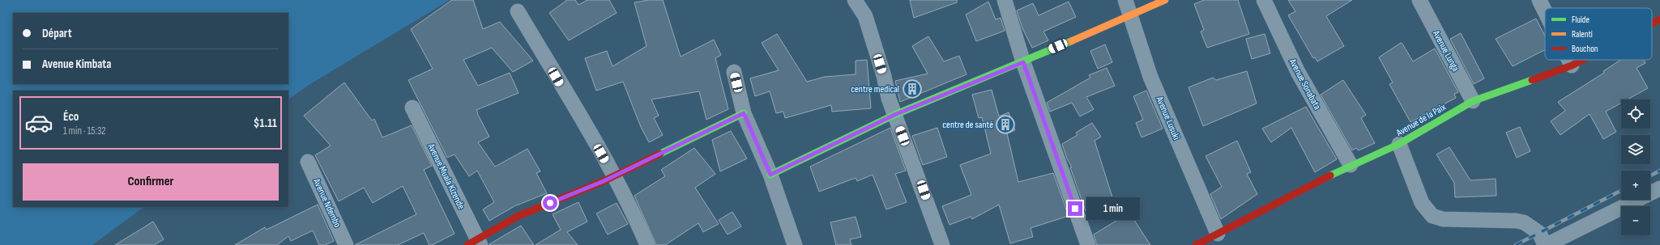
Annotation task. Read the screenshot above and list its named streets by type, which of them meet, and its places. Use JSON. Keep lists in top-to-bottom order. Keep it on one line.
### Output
{"streets":{"street":["Avenue Lunga","Avenue Sonabata","Avenue Lusuki","Avenue de la Paix","Avenue Muala Kizende","Avenue Ndembo"]},"crossings":[["Avenue Lunga","Avenue de la Paix"],["Avenue Sonabata","Avenue de la Paix"],["Avenue Lusuki","Avenue de la Paix"]],"places":{"building":["centre medical","centre de santé"]},"legend":["Fluide","Ralenti","Bouchon"],"page":{"banner":["Départ","Avenue Kimbata"],"list":[{"name":"Éco","note":"1 min · 15:32","value":"$1.11"}],"map_buttons":["+","−"],"buttons":"Confirmer","bubble":"1 min"}}
